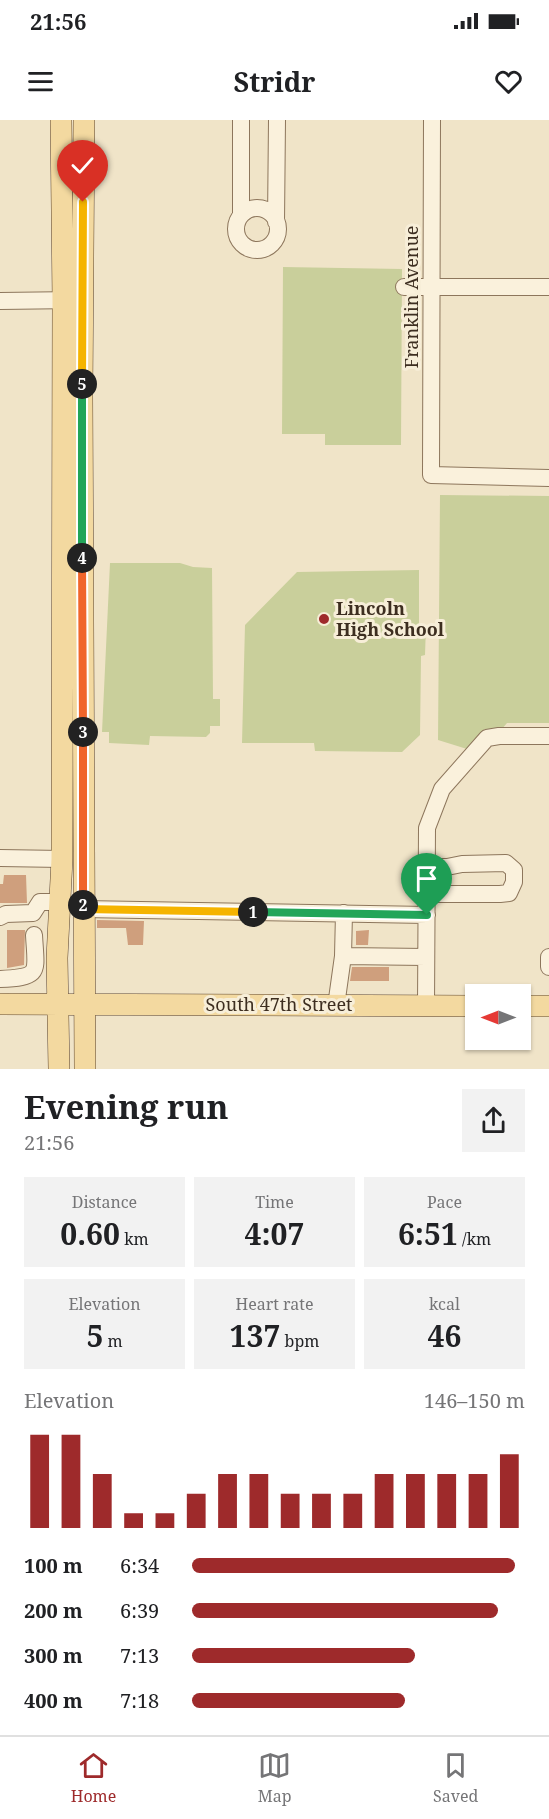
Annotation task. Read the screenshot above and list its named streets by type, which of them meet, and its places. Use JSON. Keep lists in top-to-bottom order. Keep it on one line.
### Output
{"streets":{"main road":["South 47th Street"],"street":["Franklin Avenue"]},"places":["Lincoln High School"],"north":"left","page":{"status":"21:56","header":"Stridr","pins":["5","4","3","2","1"],"heading":["Evening run","21:56"],"stats":[["Distance","0.60 km"],["Time","4:07"],["Pace","6:51 /km"],["Elevation","5 m"],["Heart rate","137 bpm"],["kcal","46"]],"chart":["Elevation","146–150 m"],"list":[{"name":"100 m","note":"6:34"},{"name":"200 m","note":"6:39"},{"name":"300 m","note":"7:13"},{"name":"400 m","note":"7:18"}],"tabs":["Home","Map","Saved"]}}
